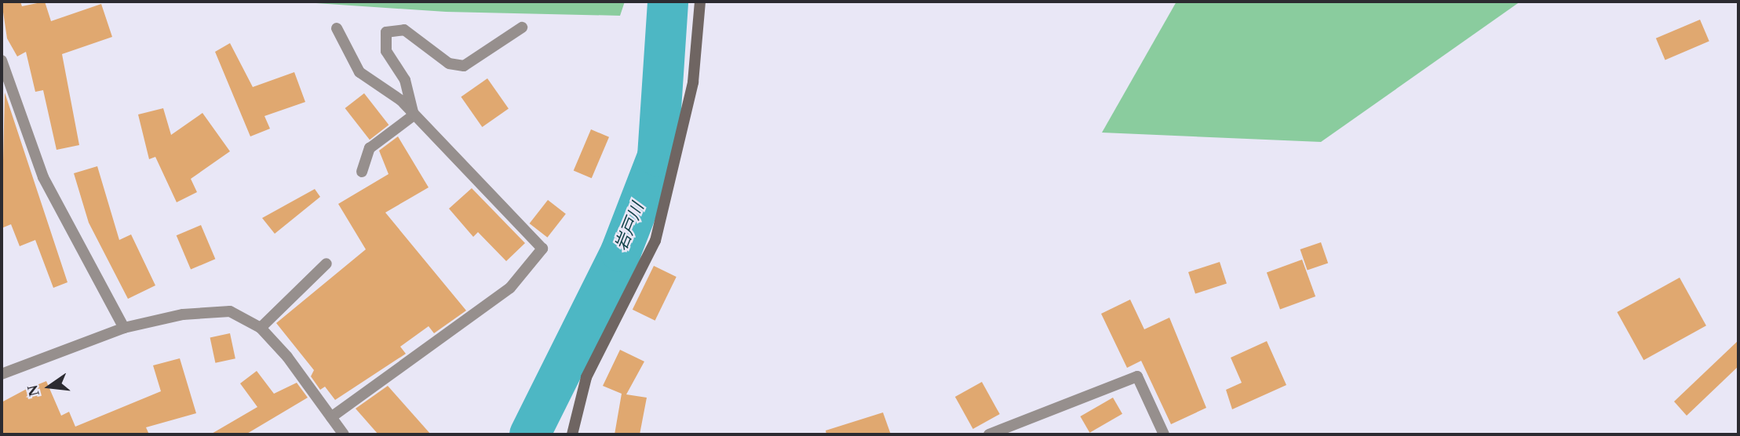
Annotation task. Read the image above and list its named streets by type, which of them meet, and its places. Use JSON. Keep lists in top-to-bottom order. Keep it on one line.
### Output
{"water":["岩戸川"],"north":"left"}
